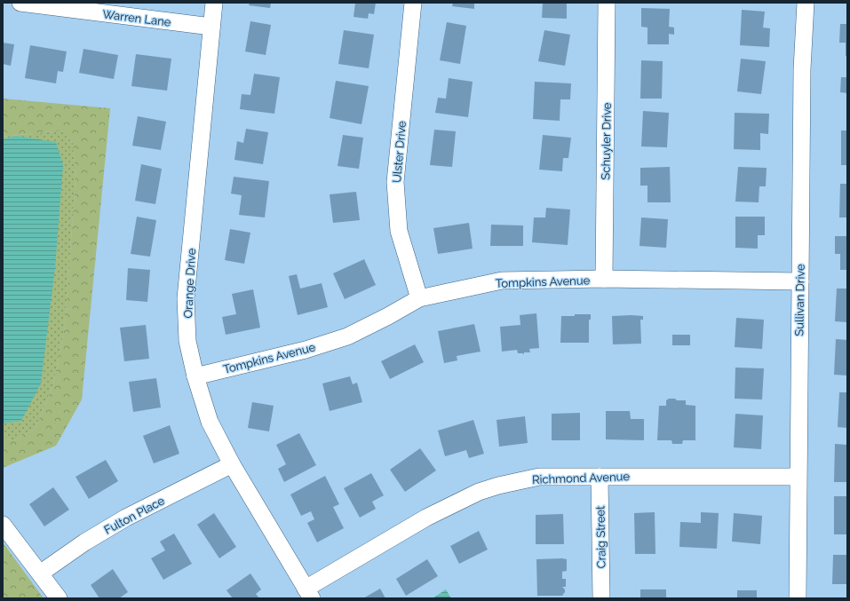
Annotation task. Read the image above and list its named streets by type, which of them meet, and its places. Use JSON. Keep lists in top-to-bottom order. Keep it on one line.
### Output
{"streets":{"street":["Warren Lane","Schuyler Drive","Ulster Drive","Tompkins Avenue","Orange Drive","Sullivan Drive","Richmond Avenue","Fulton Place","Craig Street"]},"crossings":[["Warren Lane","Orange Drive"],["Schuyler Drive","Tompkins Avenue"],["Ulster Drive","Tompkins Avenue"],["Tompkins Avenue","Orange Drive"],["Tompkins Avenue","Sullivan Drive"],["Orange Drive","Richmond Avenue"],["Orange Drive","Fulton Place"],["Sullivan Drive","Richmond Avenue"],["Richmond Avenue","Craig Street"]]}
